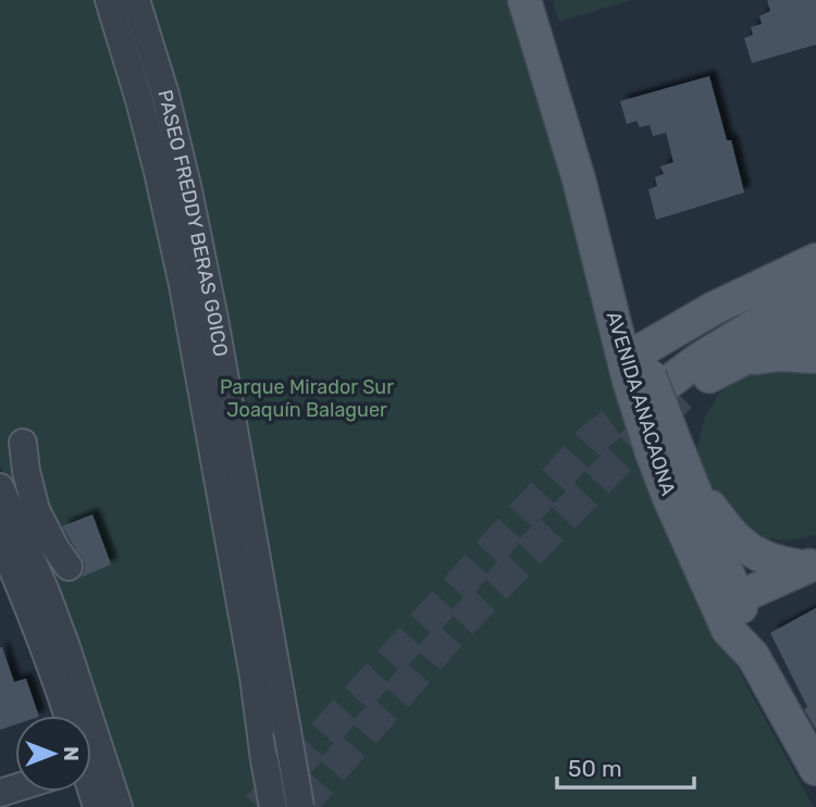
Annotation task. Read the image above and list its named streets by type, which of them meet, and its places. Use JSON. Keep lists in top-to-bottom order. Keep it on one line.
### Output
{"streets":{"main road":["AVENIDA ANACAONA"],"street":["PASEO FREDDY BERAS GOICO"]},"parks":["Parque Mirador Sur Joaquín Balaguer"],"scale_bar":"50 m","north":"right"}
